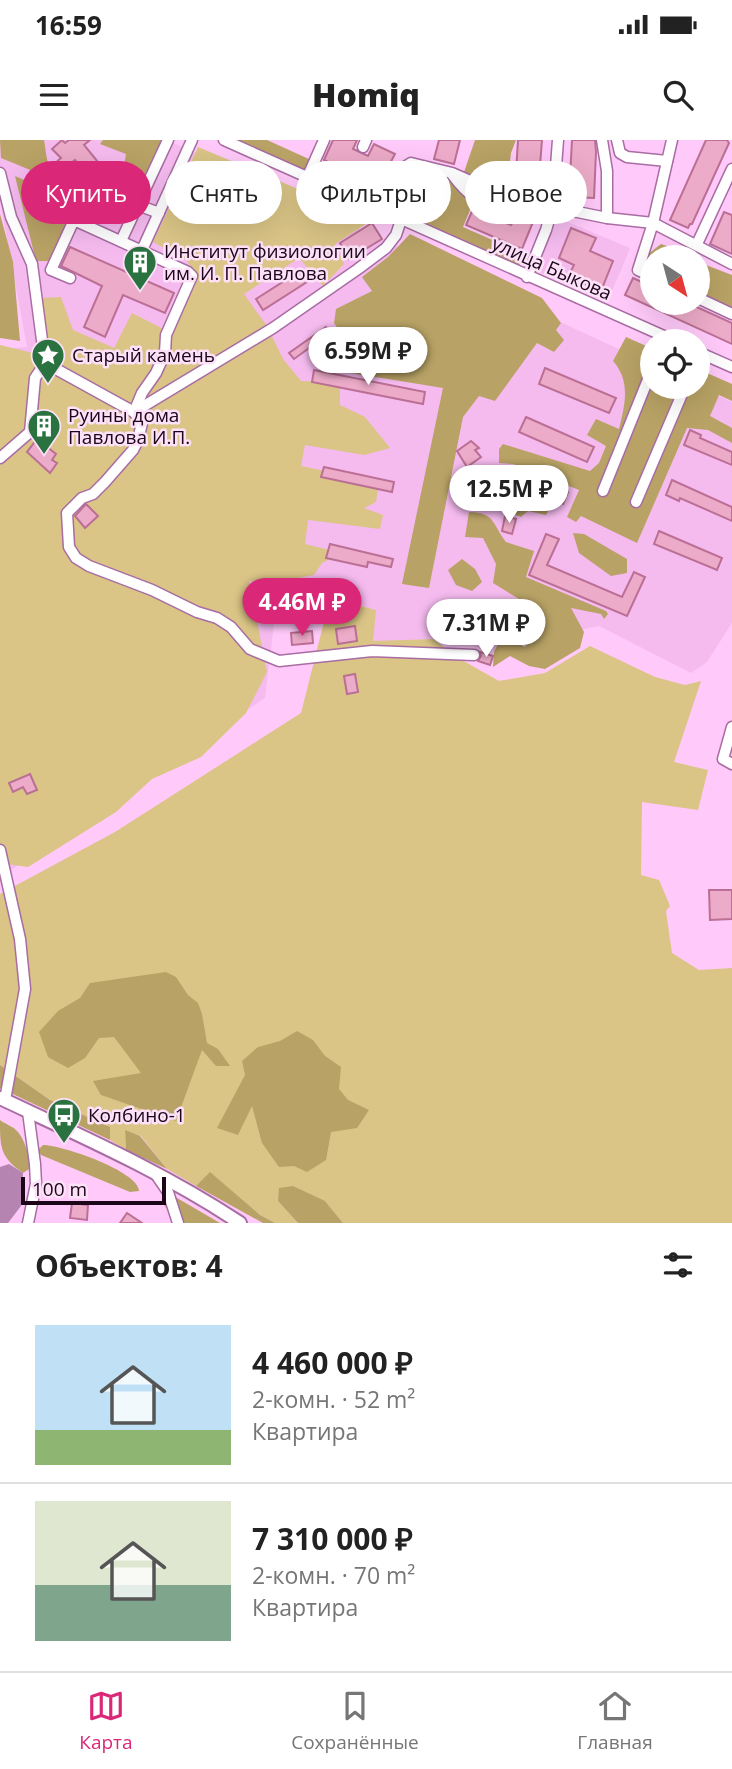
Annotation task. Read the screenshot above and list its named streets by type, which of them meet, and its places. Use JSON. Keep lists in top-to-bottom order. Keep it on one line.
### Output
{"streets":{"street":["улица Быкова"]},"places":{"building":["Институт физиологии им. И. П. Павлова","Руины дома Павлова И.П."],"place":["Старый камень"],"bus stop":["Колбино-1"]},"scale_bar":"100 m","north":"bottom right","page":{"status":"16:59","header":"Homiq","chip":["Купить","Снять","Фильтры","Новое"],"price":["6.59M ₽","12.5M ₽","4.46M ₽","7.31M ₽"],"scale":"100 m","heading":"Объектов: 4","list":[{"name":"4 460 000 ₽","note":"2-комн. · 52 m² · Квартира"},{"name":"7 310 000 ₽","note":"2-комн. · 70 m² · Квартира"}],"tabs":["Карта","Сохранённые","Главная"]}}
